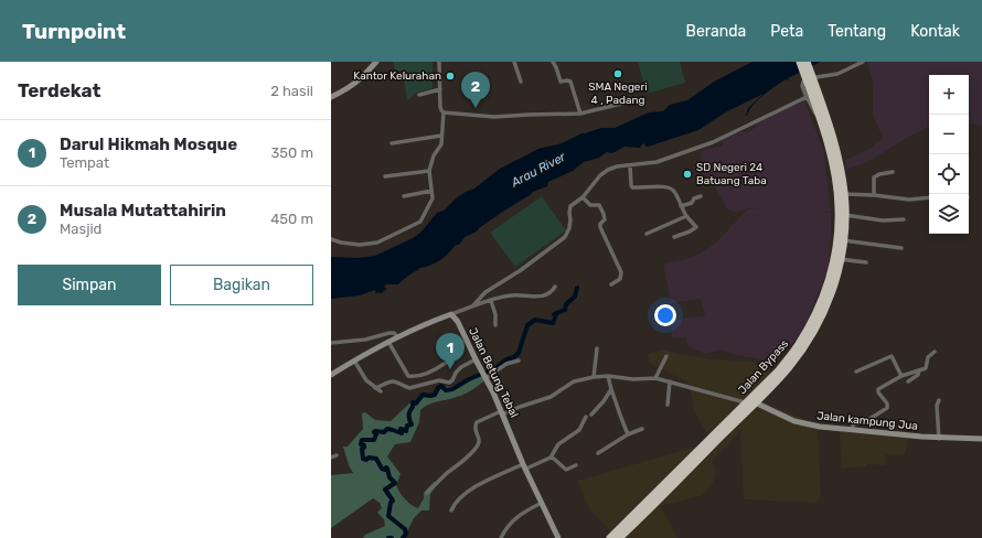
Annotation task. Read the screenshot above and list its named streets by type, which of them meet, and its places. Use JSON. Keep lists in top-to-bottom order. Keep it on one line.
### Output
{"streets":{"highway":["Jalan Bypass"],"street":["Jalan Betung Tebal","Jalan kampung Jua"]},"crossings":[["Jalan Bypass","Jalan kampung Jua"]],"water":["Arau River"],"places":["SMA Negeri 4 , Padang","Kantor Kelurahan","SD Negeri 24 Batuang Taba"],"page":{"header":"Turnpoint","nav":["Beranda","Peta","Tentang","Kontak"],"heading":["Terdekat","2 hasil"],"pins":["2","1"],"map_buttons":["+","−"],"list":[{"mark":"1","name":"Darul Hikmah Mosque","note":"Tempat","value":"350 m"},{"mark":"2","name":"Musala Mutattahirin","note":"Masjid","value":"450 m"}],"buttons":["Simpan","Bagikan"]}}
